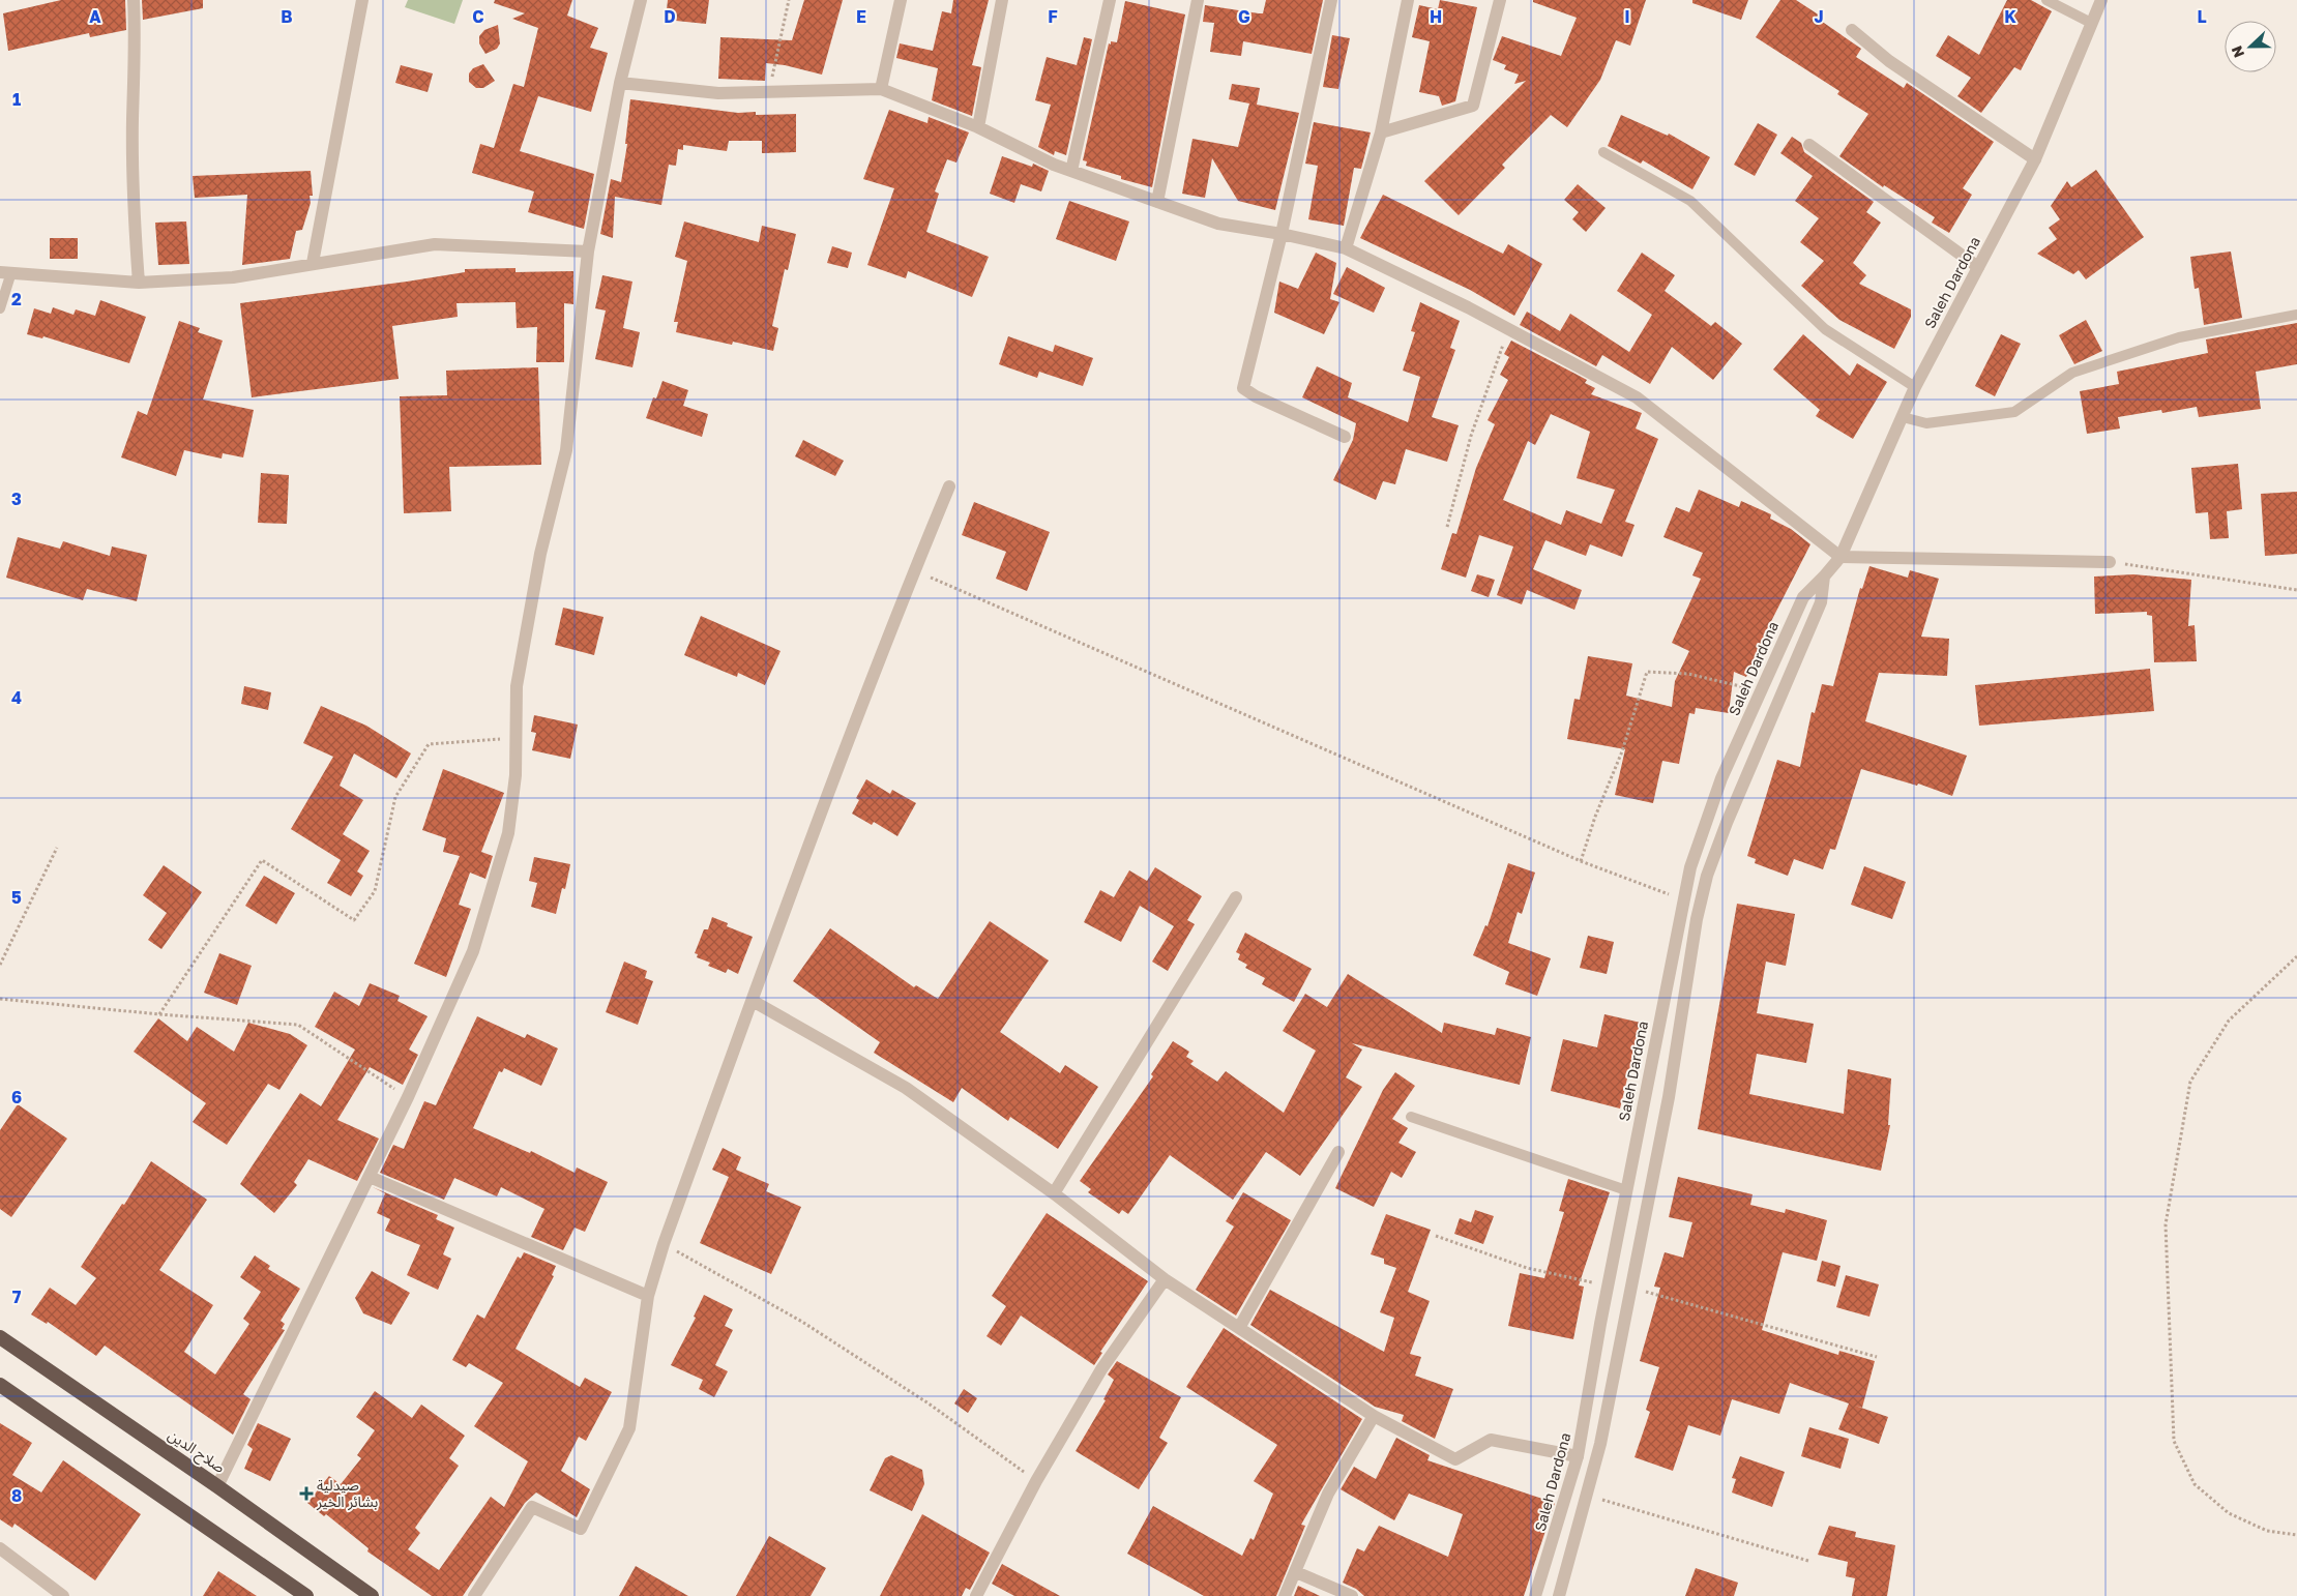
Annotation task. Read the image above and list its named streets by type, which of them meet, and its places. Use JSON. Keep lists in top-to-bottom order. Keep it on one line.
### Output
{"streets":{"highway":["صلاح الدين"],"street":["Saleh Dardona"]},"places":{"health":["صيدلية بشائر الخير"]},"north":"left","grid":{"columns":["A","B","C","D","E","F","G","H","I","J","K","L"],"rows":["1","2","3","4","5","6","7","8"]}}
